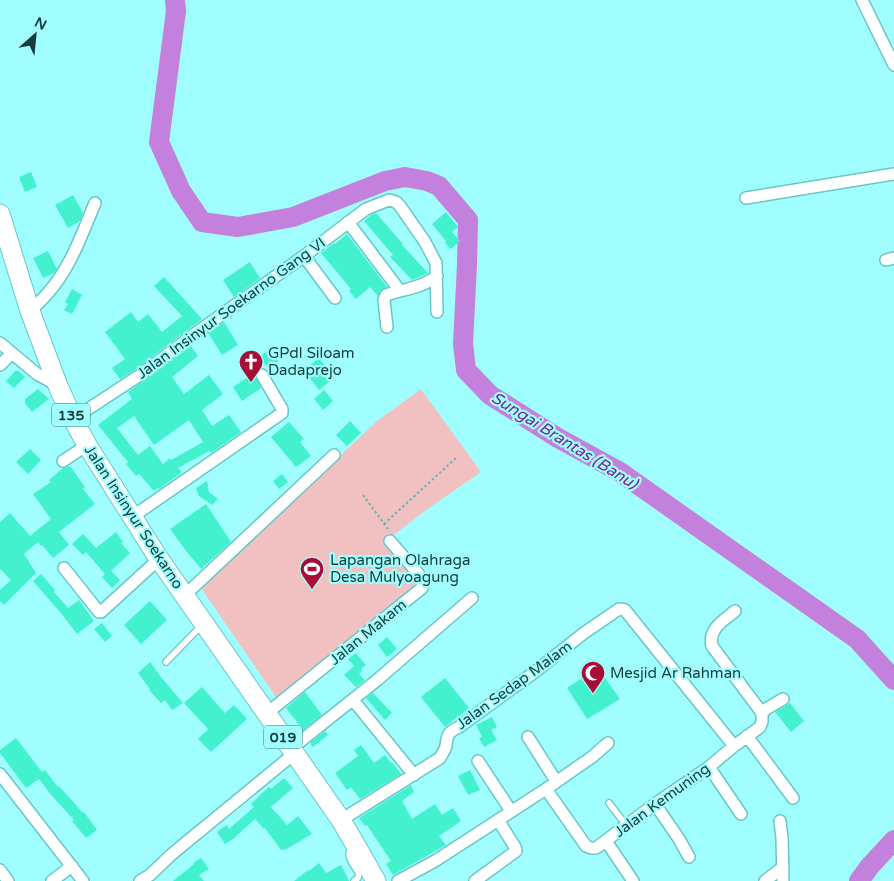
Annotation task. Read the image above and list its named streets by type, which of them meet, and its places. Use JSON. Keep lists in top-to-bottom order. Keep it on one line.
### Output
{"streets":{"main road":["135","Jalan Insinyur Soekarno","019"],"street":["Jalan Insinyur Soekarno Gang VI","Jalan Makam","Jalan Sedap Malam","Jalan Kemuning"]},"crossings":[["Jalan Insinyur Soekarno Gang VI","Jalan Insinyur Soekarno"],["Jalan Insinyur Soekarno","019"],["Jalan Makam","019"],["Jalan Sedap Malam","019"],["Jalan Sedap Malam","Jalan Kemuning"]],"water":["Sungai Brantas (Banu)"],"places":{"church":["GPdI Siloam Dadaprejo"],"sports":["Lapangan Olahraga Desa Mulyoagung"],"mosque":["Mesjid Ar Rahman"]},"north":"top right"}
